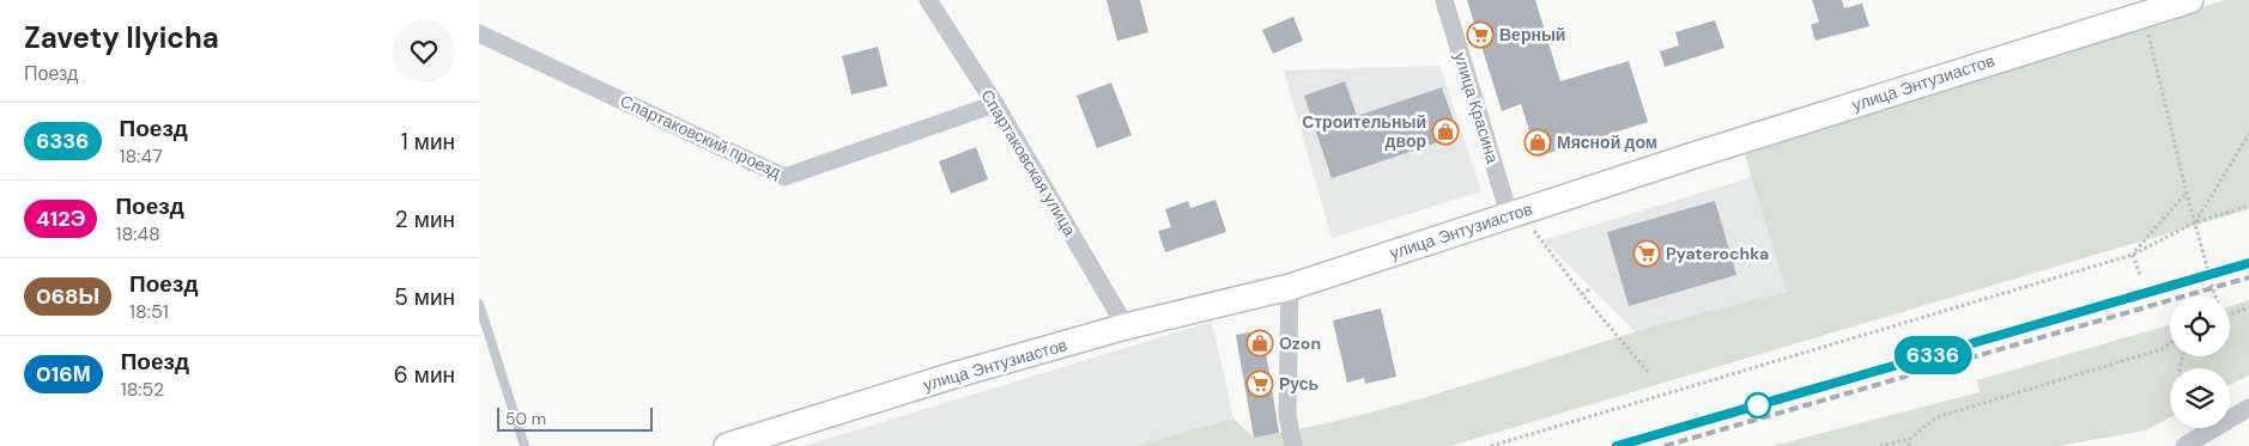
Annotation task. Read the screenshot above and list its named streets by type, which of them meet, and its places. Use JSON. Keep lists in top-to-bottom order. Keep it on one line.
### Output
{"streets":{"street":["улица Энтузиастов","улица Красина","Спартаковский проезд","Спартаковская улица"]},"crossings":[["улица Энтузиастов","улица Красина"],["улица Энтузиастов","Спартаковская улица"],["Спартаковский проезд","Спартаковская улица"]],"places":{"supermarket":["Верный","Pyaterochka","Русь"],"shop":["Строительный двор","Мясной дом","Ozon"]},"scale_bar":"50 m","page":{"heading":["Zavety Ilyicha","Поезд"],"on_map":"6336","list":[{"mark":"6336","name":"Поезд","note":"18:47","value":"1 мин"},{"mark":"412Э","name":"Поезд","note":"18:48","value":"2 мин"},{"mark":"068Ы","name":"Поезд","note":"18:51","value":"5 мин"},{"mark":"016М","name":"Поезд","note":"18:52","value":"6 мин"}],"scale":"50 m"}}
